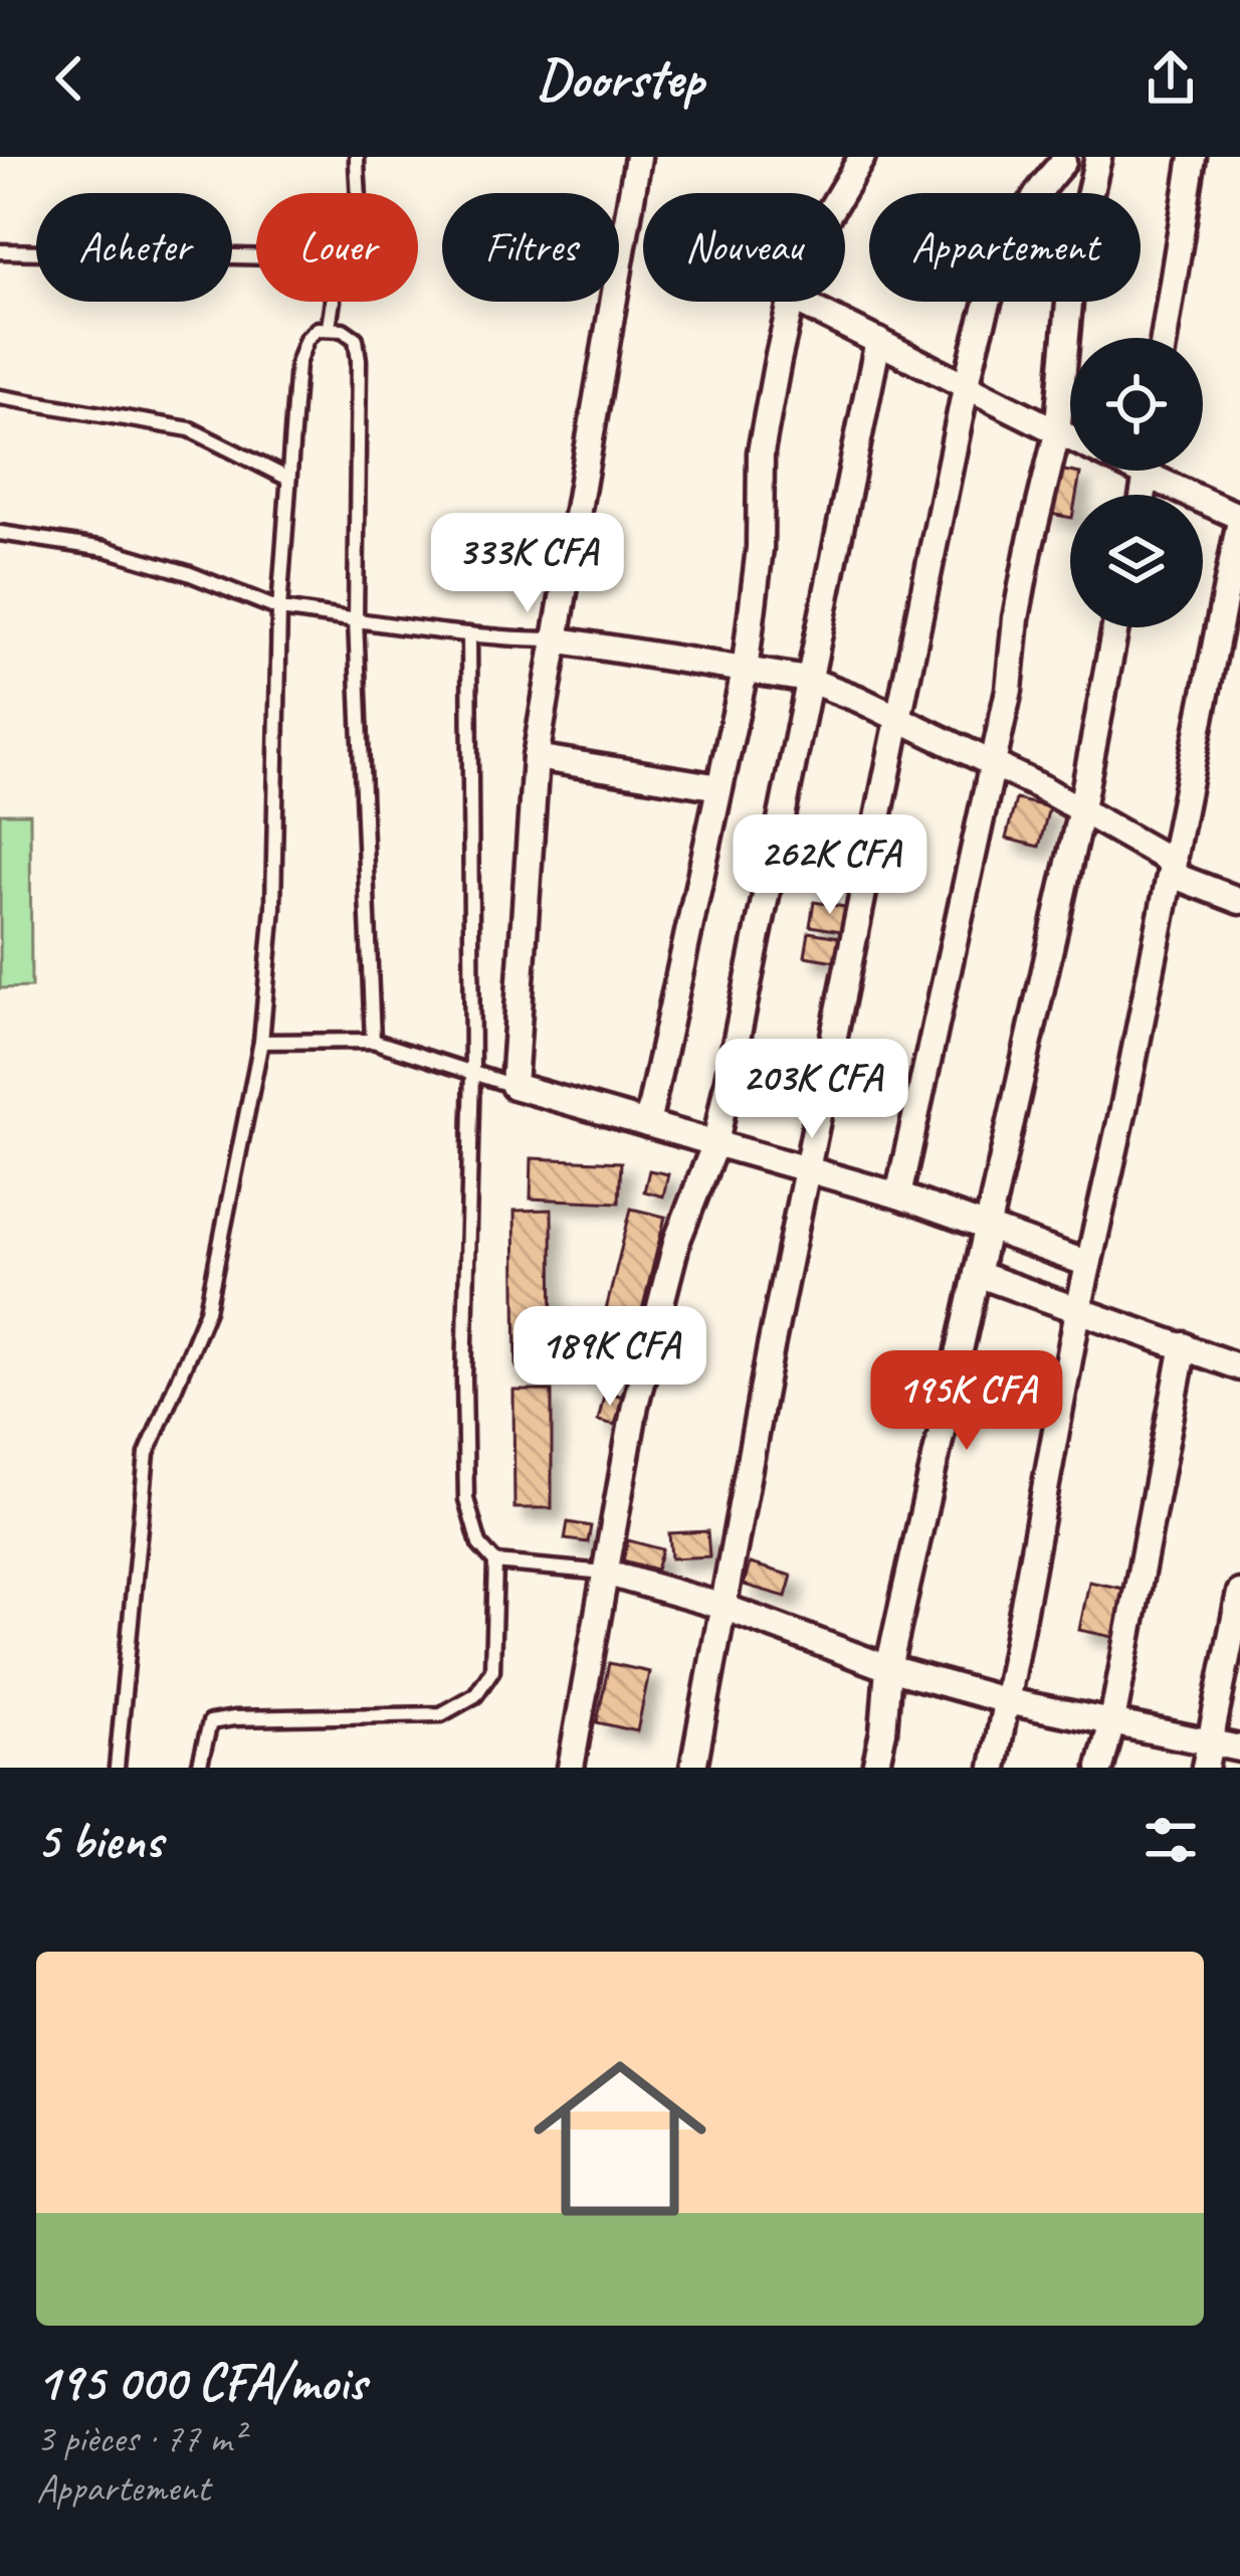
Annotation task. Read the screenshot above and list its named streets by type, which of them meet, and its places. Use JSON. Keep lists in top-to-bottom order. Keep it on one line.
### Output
{"page":{"header":"Doorstep","chip":["Acheter","Louer","Filtres","Nouveau","Appartement"],"price":["333K CFA","262K CFA","203K CFA","189K CFA","195K CFA"],"heading":"5 biens","list":[{"name":"195 000 CFA/mois","note":"3 pièces · 77 m² · Appartement"}]}}
